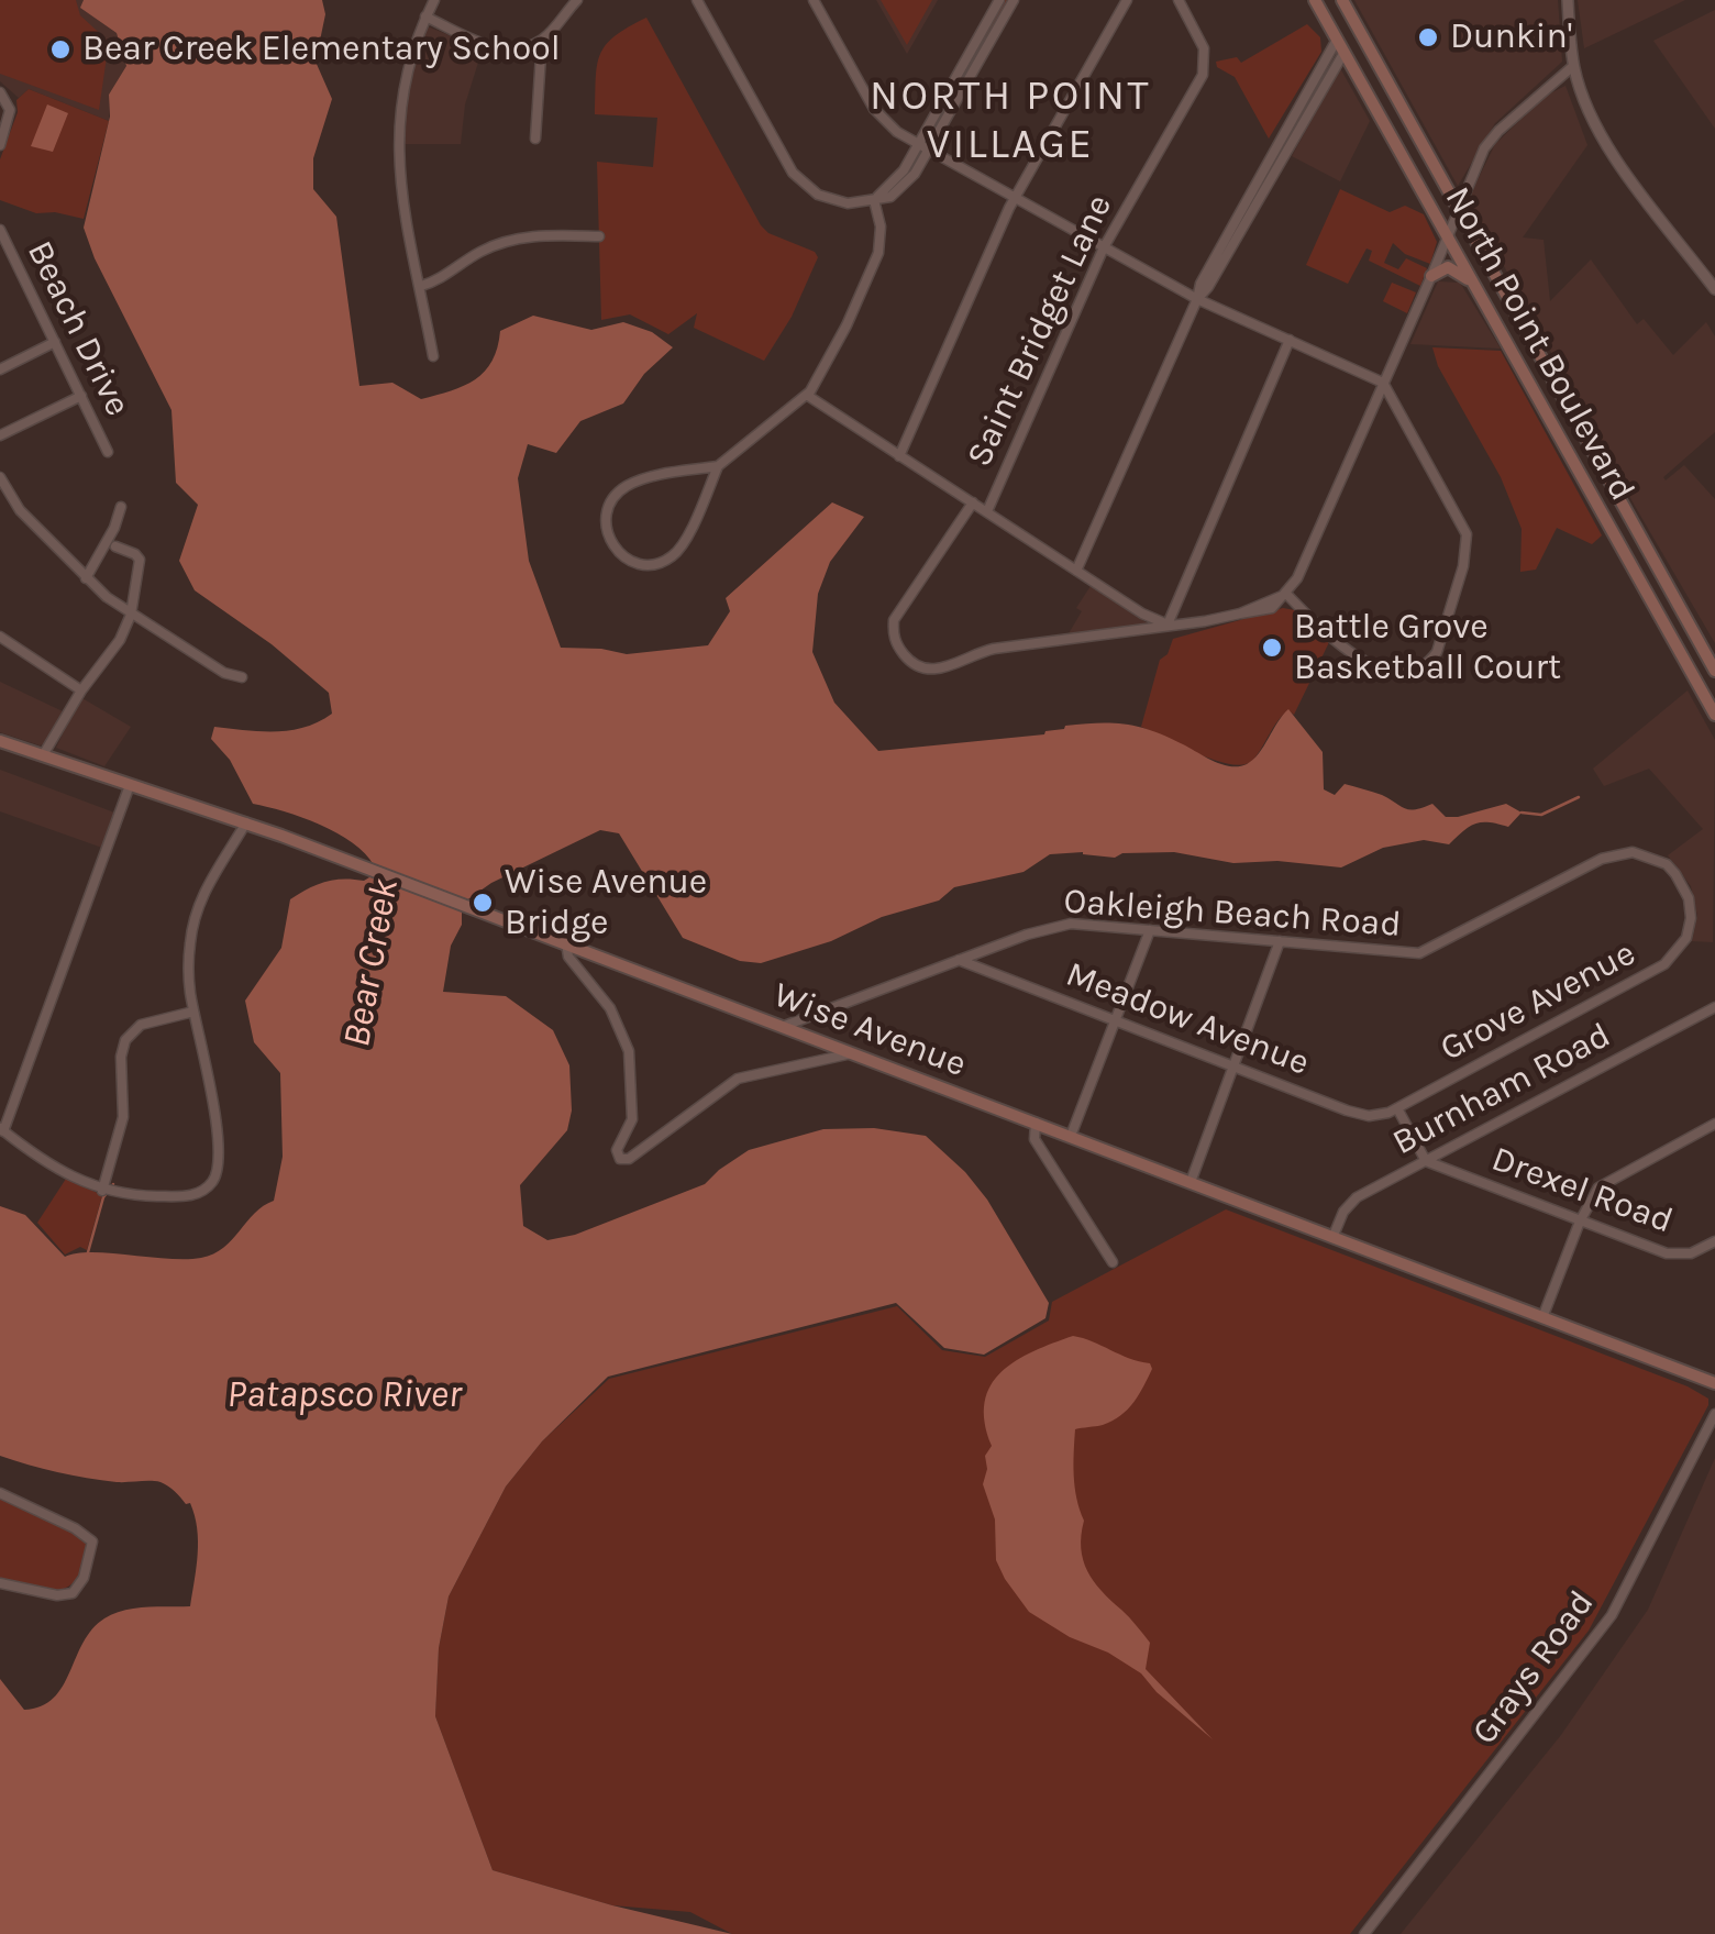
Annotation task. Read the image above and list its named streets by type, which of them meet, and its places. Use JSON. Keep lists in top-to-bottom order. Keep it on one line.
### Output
{"streets":{"main road":["North Point Boulevard","Wise Avenue"],"street":["Beach Drive","Saint Bridget Lane","Oakleigh Beach Road","Grove Avenue","Meadow Avenue","Burnham Road","Drexel Road","Grays Road"]},"crossings":[["Oakleigh Beach Road","Grove Avenue"],["Oakleigh Beach Road","Meadow Avenue"],["Oakleigh Beach Road","Wise Avenue"],["Grove Avenue","Meadow Avenue"],["Wise Avenue","Burnham Road"],["Burnham Road","Drexel Road"]],"districts":["NORTH POINT VILLAGE"],"water":["Bear Creek","Patapsco River"],"places":["Dunkin'","Bear Creek Elementary School","Battle Grove Basketball Court","Wise Avenue Bridge"]}
